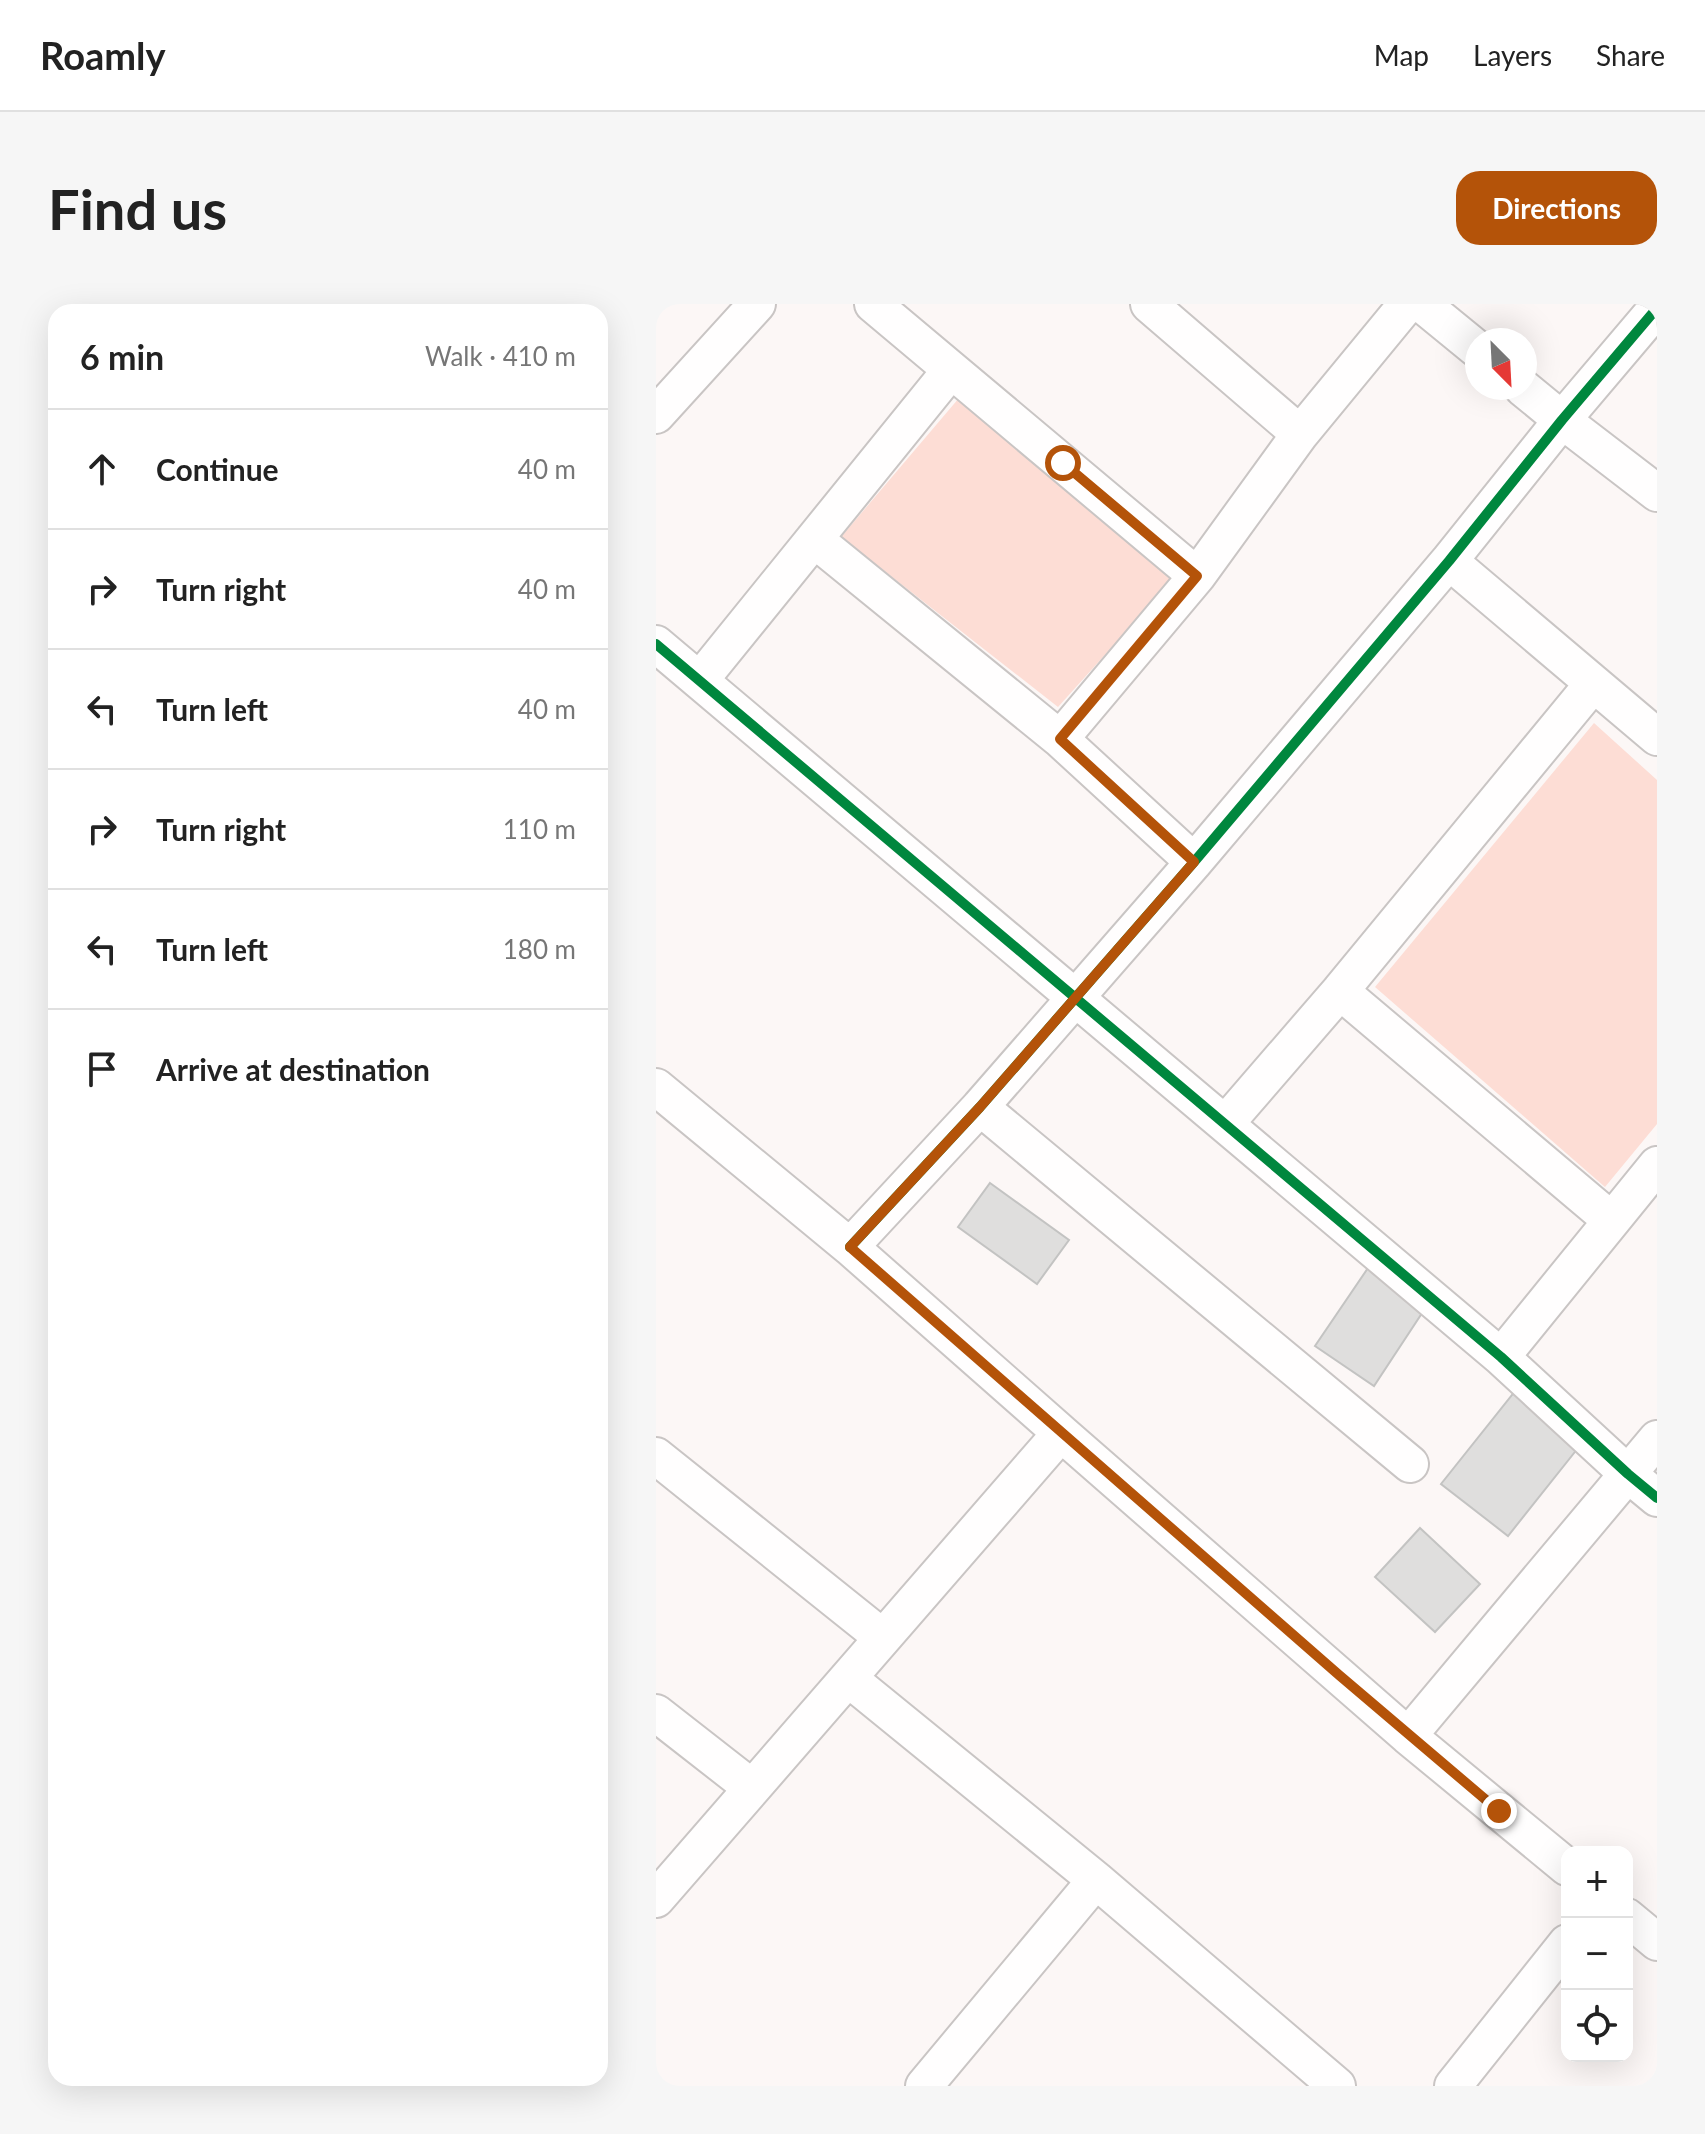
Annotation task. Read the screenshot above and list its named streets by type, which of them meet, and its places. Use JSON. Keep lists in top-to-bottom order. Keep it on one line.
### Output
{"north":"bottom right","page":{"header":"Roamly","nav":["Map","Layers","Share"],"buttons":"Directions","title":"Find us","heading":["6 min","Walk · 410 m"],"list":[["Continue","40 m"],["Turn right","40 m"],["Turn left","40 m"],["Turn right","110 m"],["Turn left","180 m"],"Arrive at destination"],"map_buttons":["+","−"]}}
